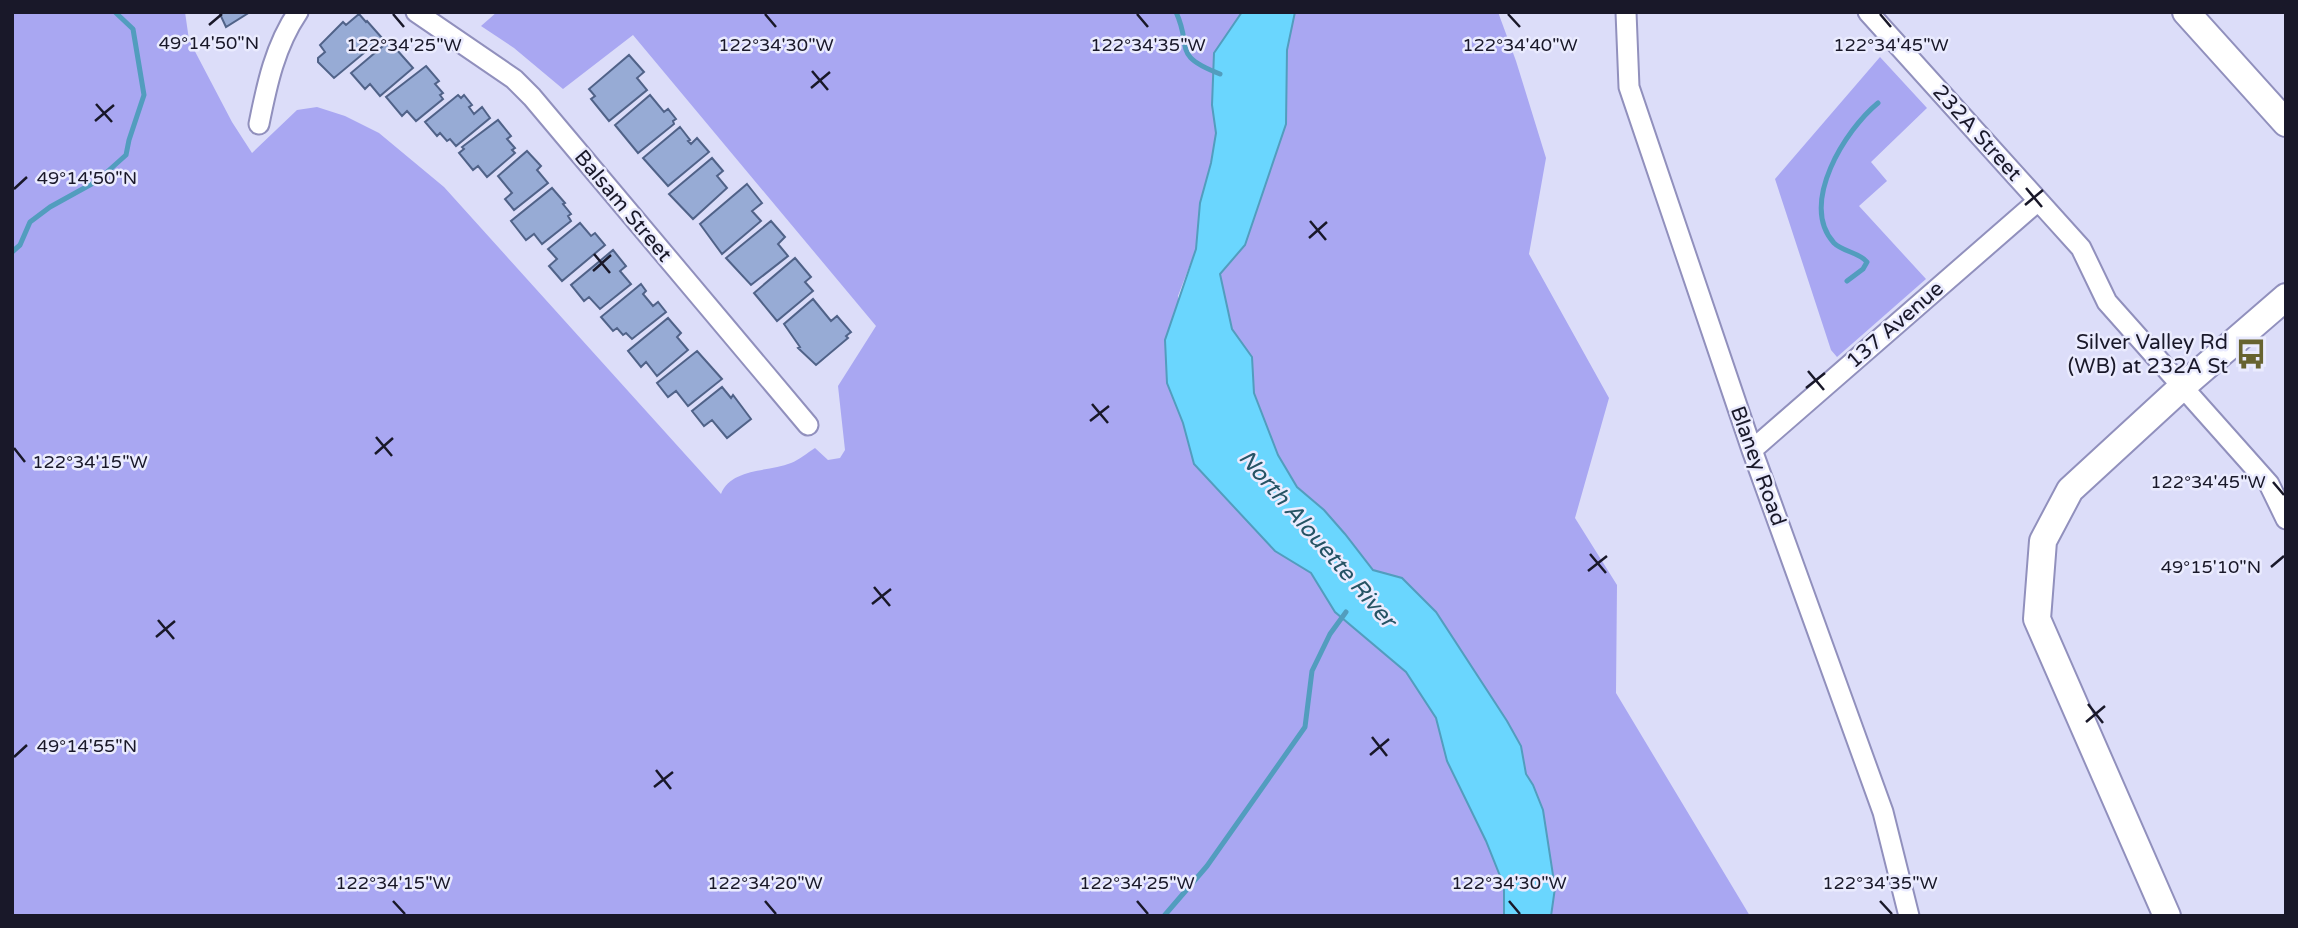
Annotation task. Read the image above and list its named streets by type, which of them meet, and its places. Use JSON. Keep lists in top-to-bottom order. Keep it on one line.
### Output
{"streets":{"street":["232A Street","Balsam Street","137 Avenue","Blaney Road"]},"crossings":[["232A Street","137 Avenue"],["137 Avenue","Blaney Road"]],"water":["North Alouette River"],"places":{"bus stop":["Silver Valley Rd (WB) at 232A St"]},"coordinates":["49°14'50\"N","122°34'25\"W","122°34'30\"W","122°34'35\"W","122°34'40\"W","122°34'45\"W","122°34'15\"W","49°15'10\"N","49°14'55\"N","122°34'20\"W"]}
